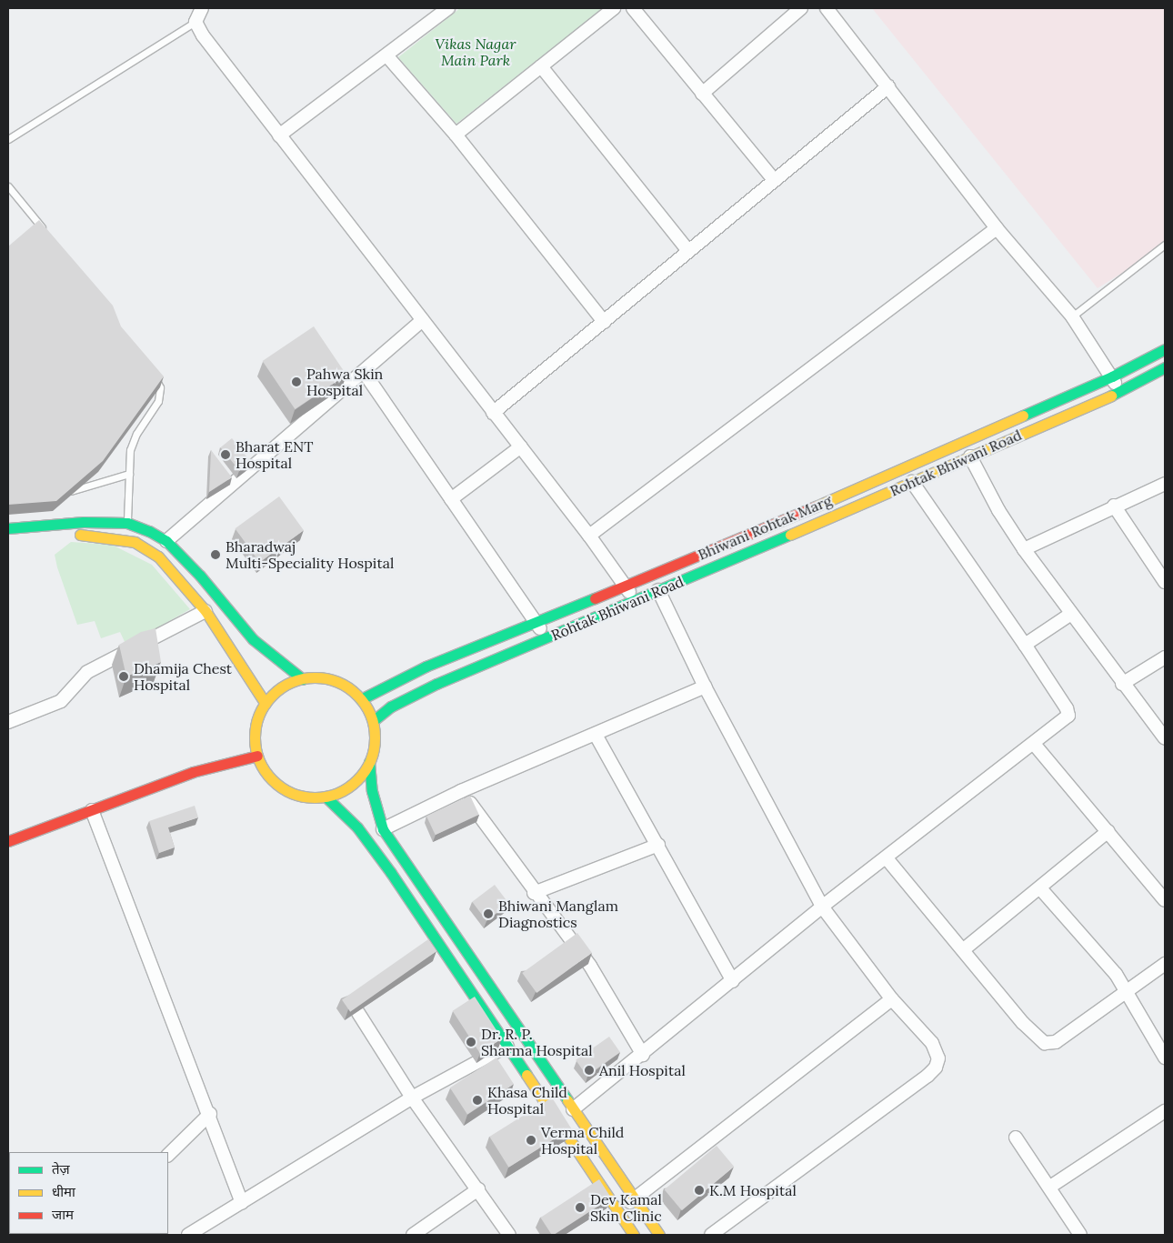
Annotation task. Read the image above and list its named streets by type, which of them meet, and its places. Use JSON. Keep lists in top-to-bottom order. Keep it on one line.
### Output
{"streets":{"main road":["Rohtak Bhiwani Road","Bhiwani Rohtak Marg"]},"crossings":[["Rohtak Bhiwani Road","Bhiwani Rohtak Marg"]],"parks":["Vikas Nagar Main Park"],"places":["Pahwa Skin Hospital","Bharat ENT Hospital","Bharadwaj Multi-Speciality Hospital","Dhamija Chest Hospital","Bhiwani Manglam Diagnostics","Dr. R. P. Sharma Hospital","Anil Hospital","Khasa Child Hospital","Verma Child Hospital","K.M Hospital","Dev Kamal Skin Clinic"],"legend":["तेज़","धीमा","जाम"]}
